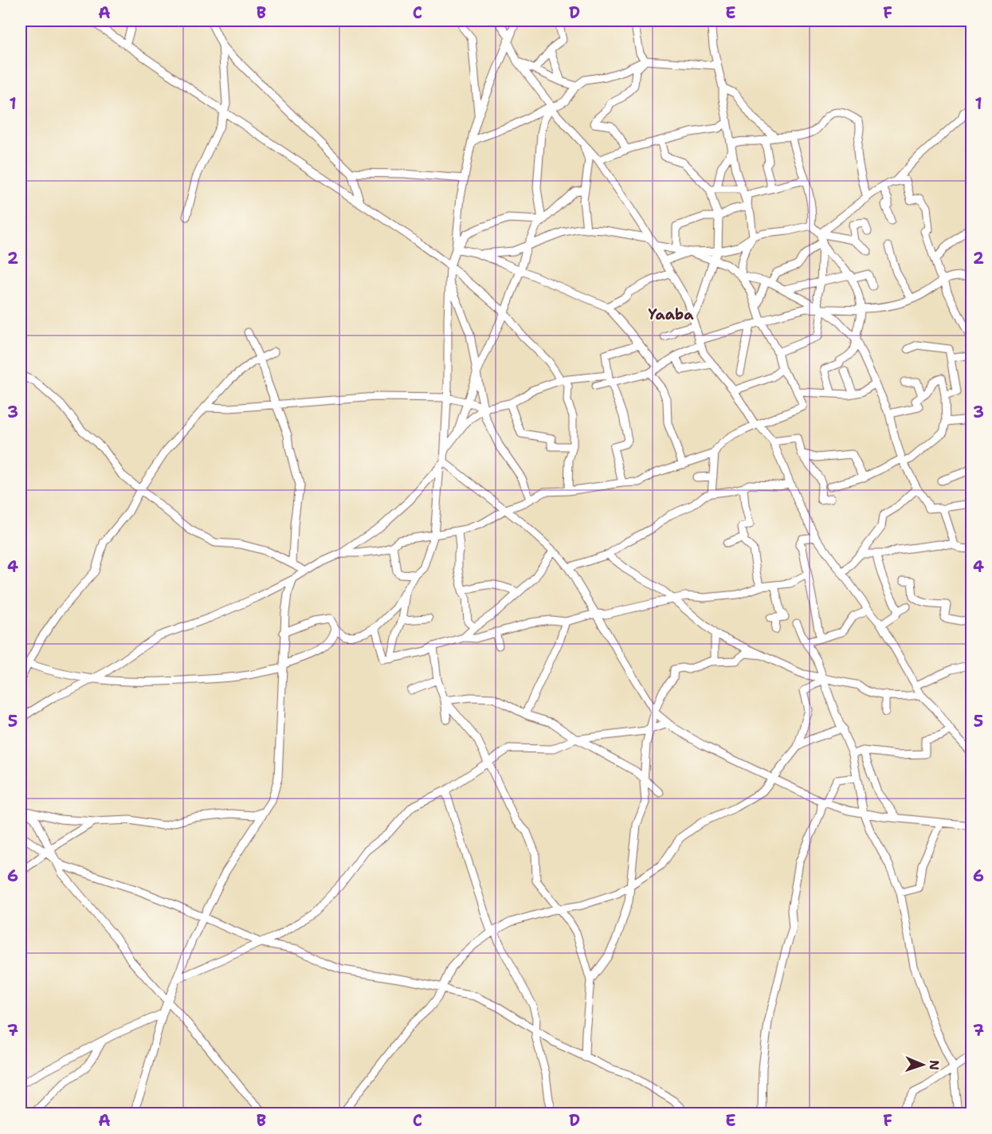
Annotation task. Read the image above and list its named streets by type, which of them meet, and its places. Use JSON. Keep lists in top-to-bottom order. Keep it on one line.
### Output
{"districts":["Yaaba"],"north":"right","grid":{"columns":["A","B","C","D","E","F"],"rows":["1","2","3","4","5","6","7"]}}
